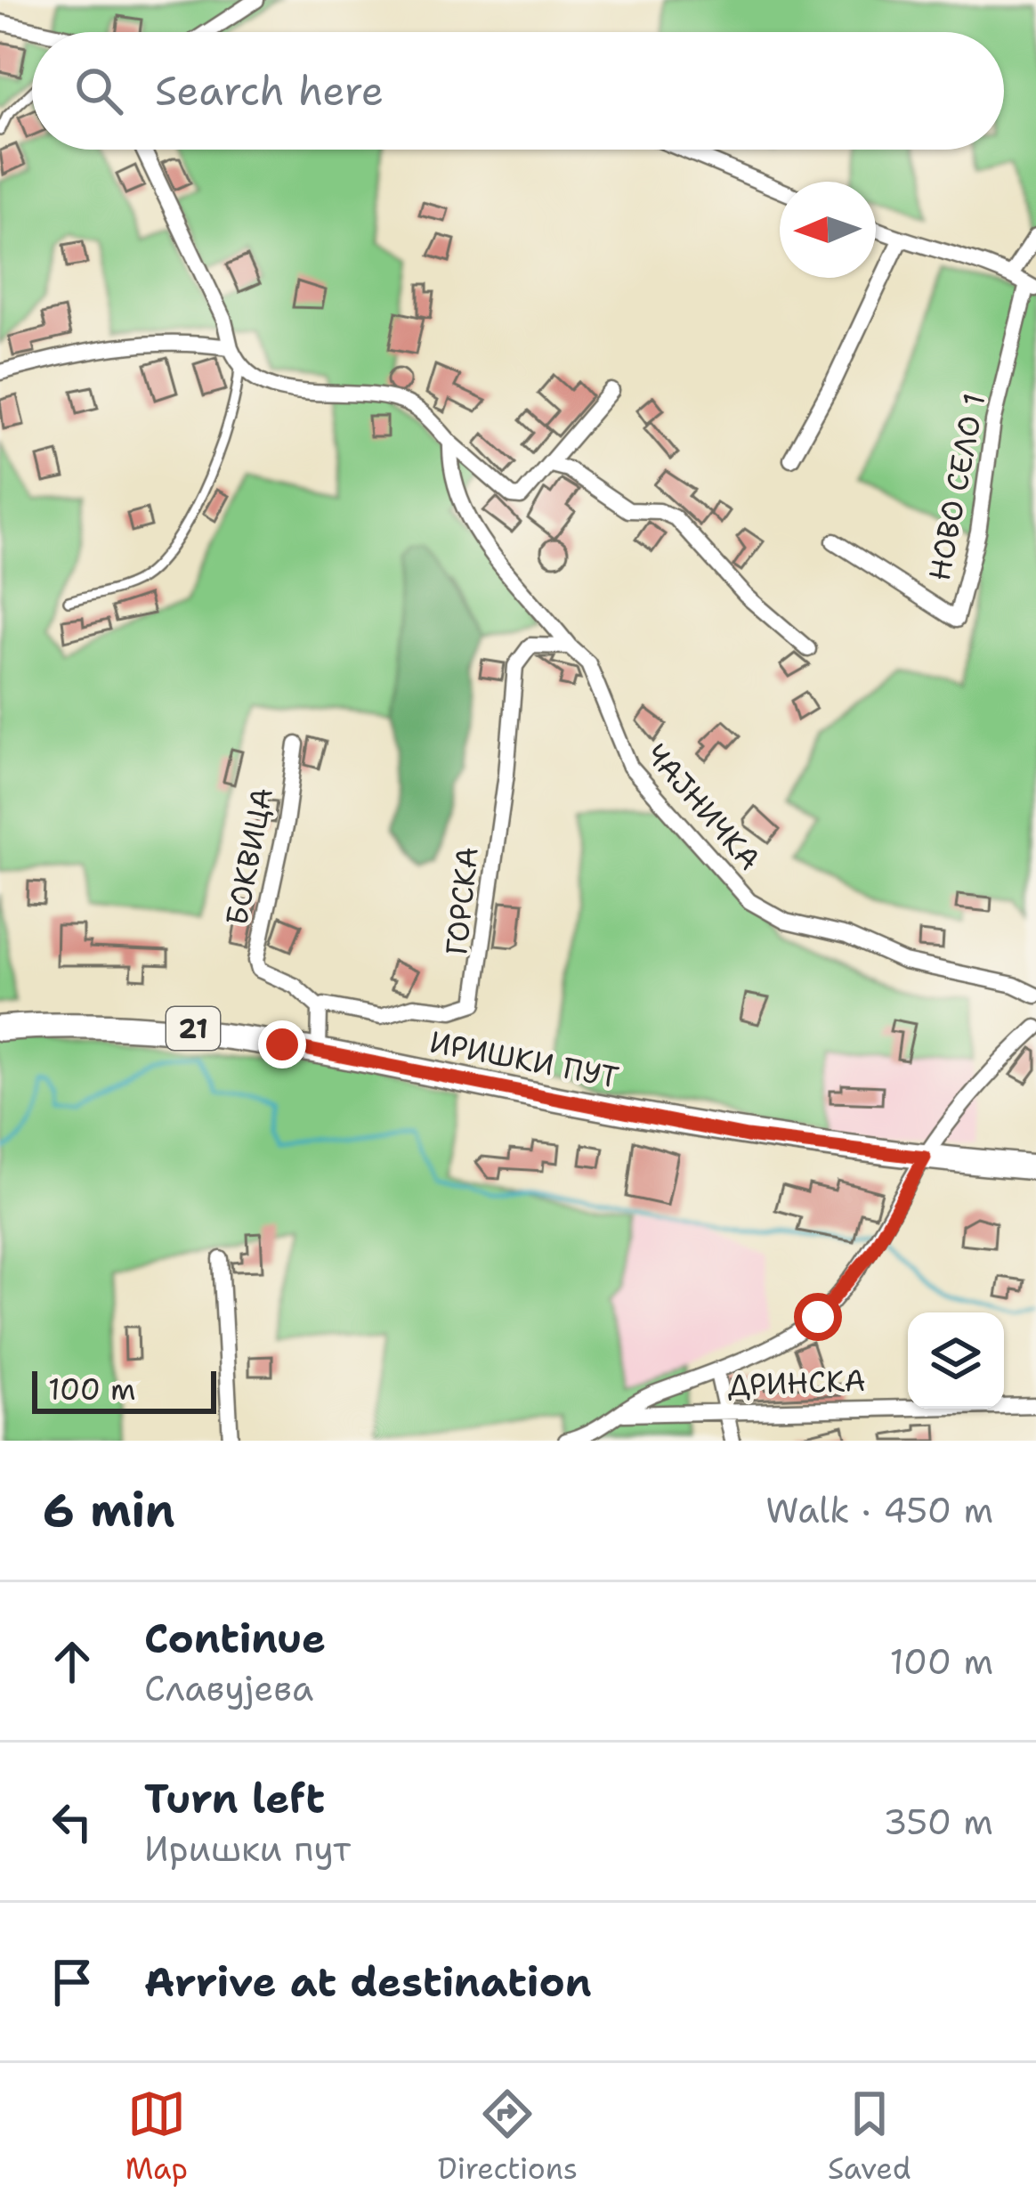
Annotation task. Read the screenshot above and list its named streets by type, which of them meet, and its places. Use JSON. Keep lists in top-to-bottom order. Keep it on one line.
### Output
{"streets":{"main road":["21","ИРИШКИ ПУТ"],"street":["НОВО СЕЛО 1","ЧАЈНИЧКА","БОКВИЦА","ГОРСКА","ДРИНСКА"]},"crossings":[["ЧАЈНИЧКА","ГОРСКА"],["БОКВИЦА","ГОРСКА"]],"scale_bar":"100 m","north":"left","page":{"search":"Search here","scale":"100 m","heading":["6 min","Walk · 450 m"],"list":[["Continue","Славујева","100 m"],["Turn left","Иришки пут","350 m"],"Arrive at destination"],"nav":["Map","Directions","Saved"]}}
